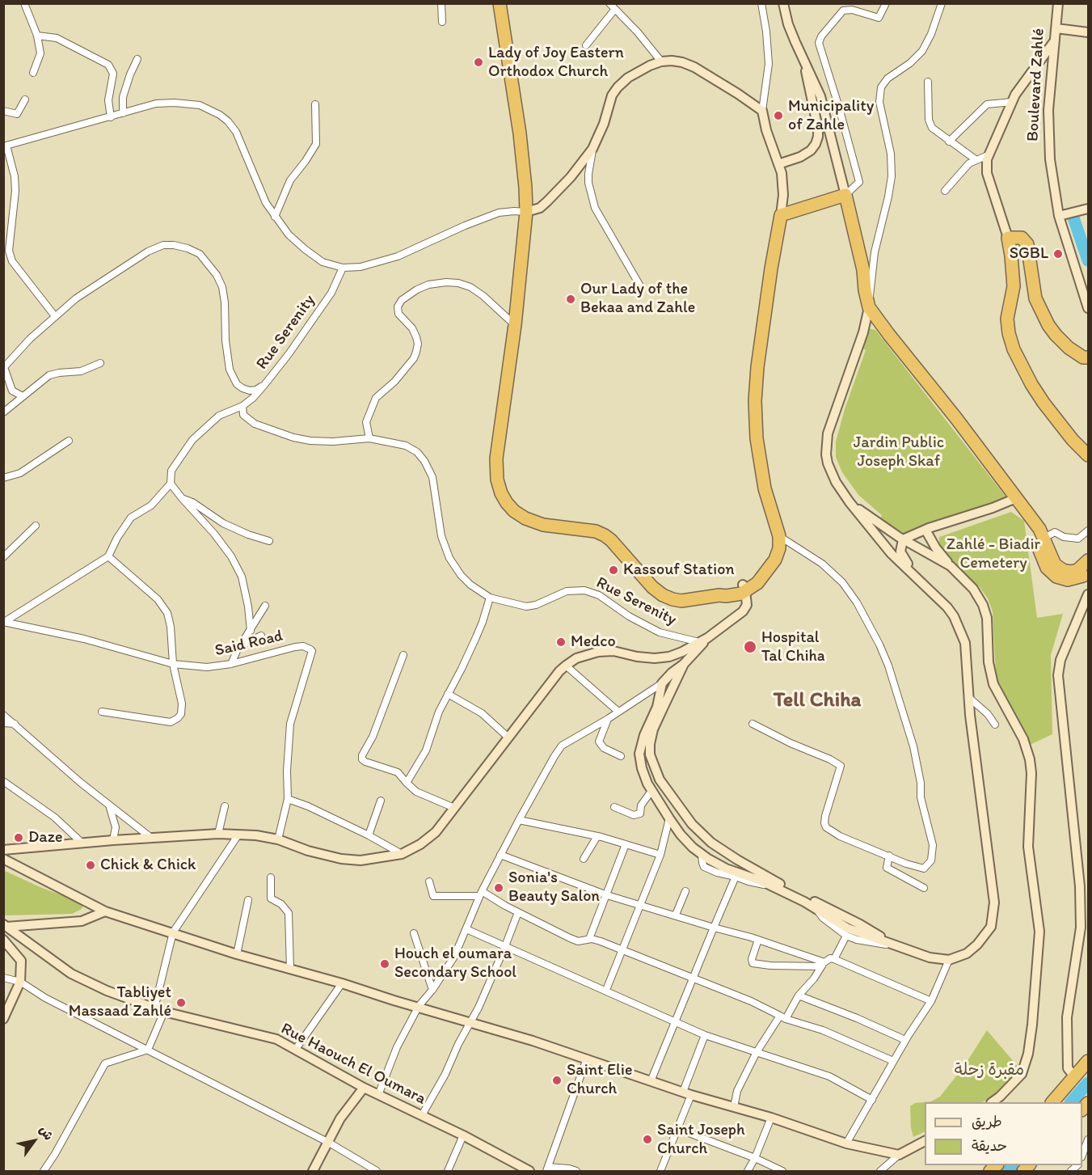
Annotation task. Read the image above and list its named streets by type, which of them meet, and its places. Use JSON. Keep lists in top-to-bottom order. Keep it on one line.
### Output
{"streets":{"street":["Boulevard Zahlé","Rue Serenity","Said Road","Rue Haouch El Oumara"]},"districts":["Tell Chiha"],"parks":["Jardin Public Joseph Skaf","Zahlé - Biadir Cemetery","مقبرة زحلة"],"places":["Lady of Joy Eastern Orthodox Church","Municipality of Zahle","SGBL","Our Lady of the Bekaa and Zahle","Kassouf Station","Medco","Hospital Tal Chiha","Daze","Chick & Chick","Sonia's Beauty Salon","Houch el oumara Secondary School","Tabliyet Massaad Zahlé","Saint Elie Church","Saint Joseph Church"],"legend":["طريق","حديقة"],"north":"top right"}
